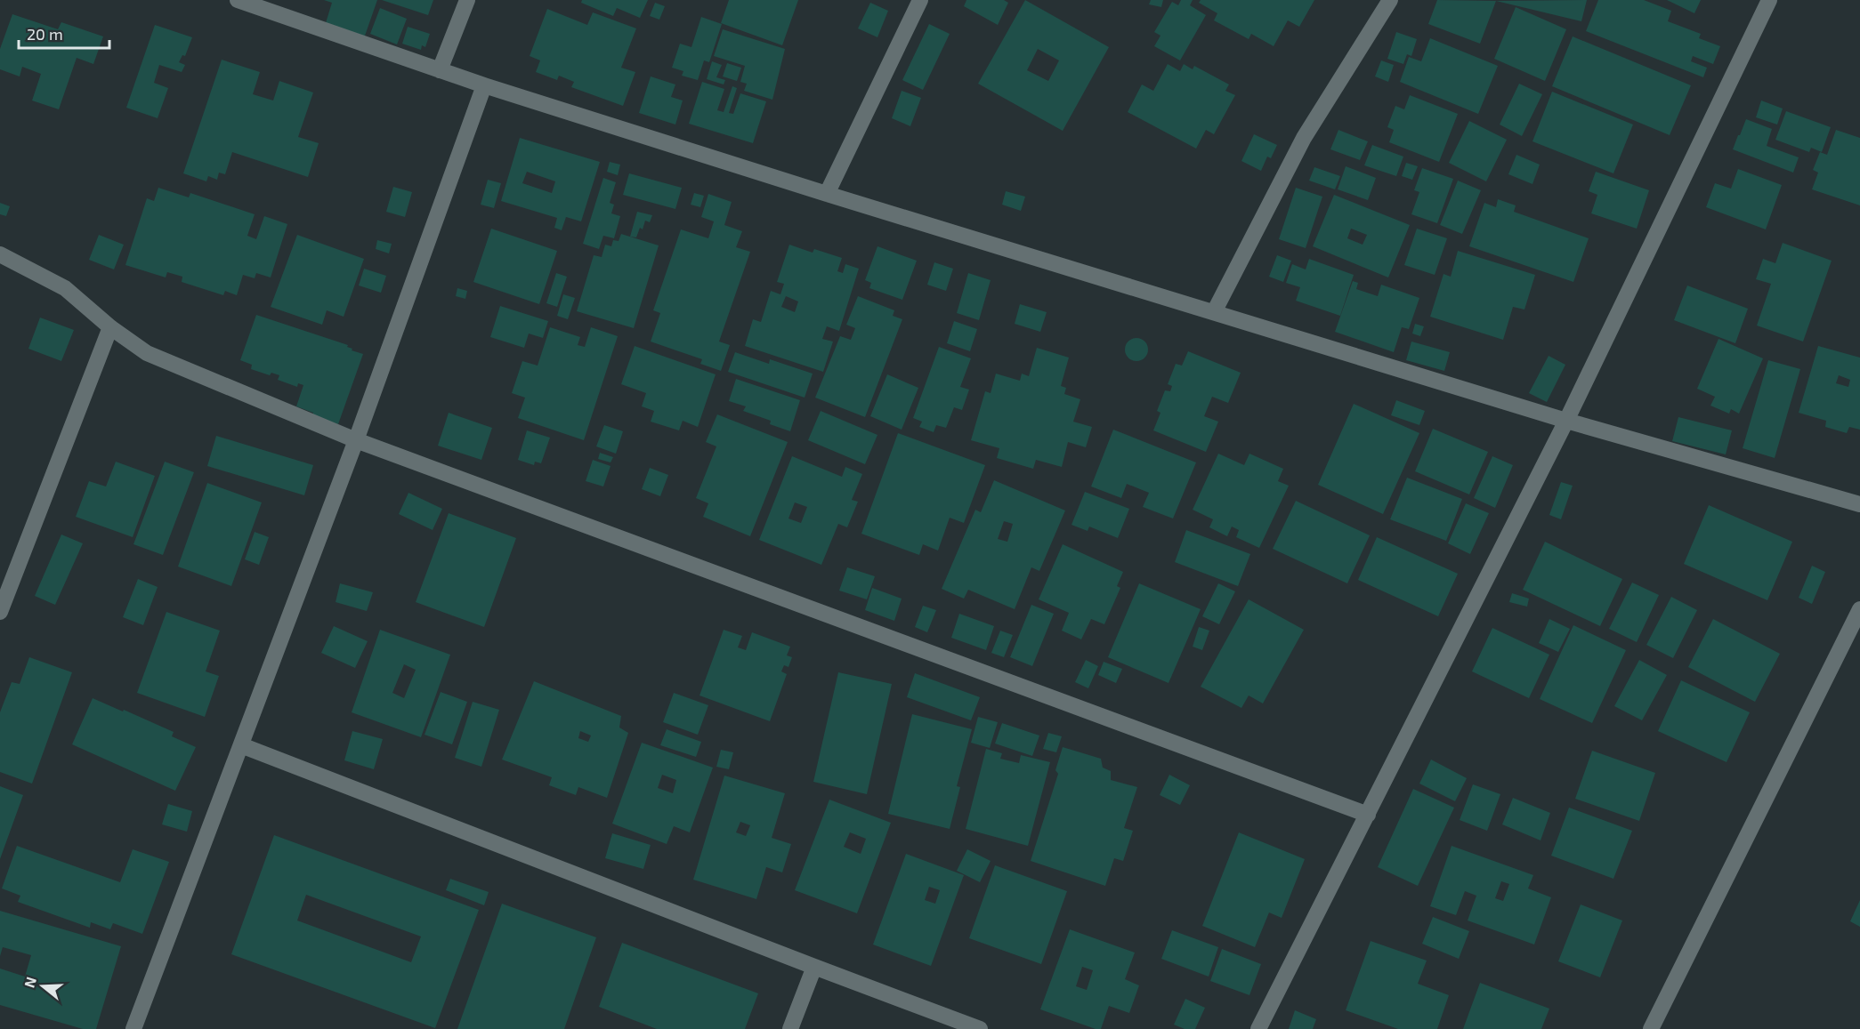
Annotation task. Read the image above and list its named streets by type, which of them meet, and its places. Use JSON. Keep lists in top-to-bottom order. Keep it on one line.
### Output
{"scale_bar":"20 m","north":"left"}
